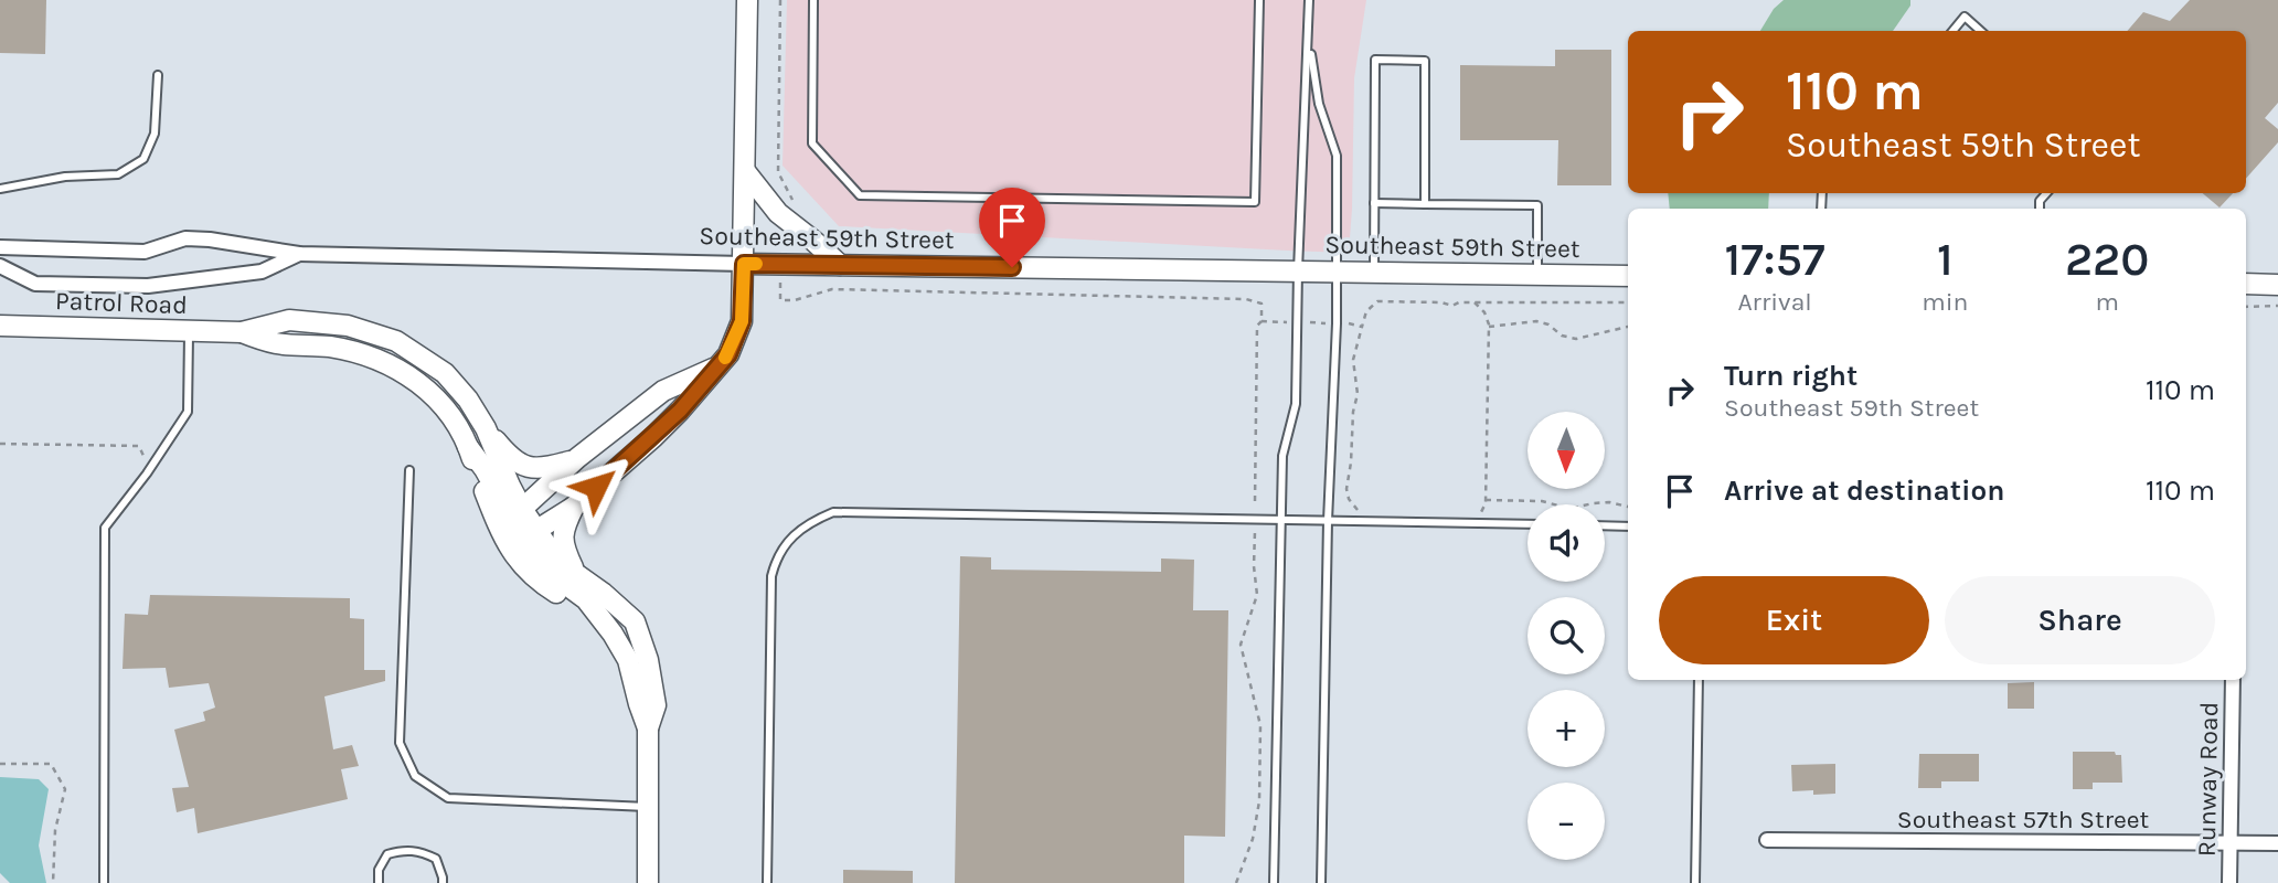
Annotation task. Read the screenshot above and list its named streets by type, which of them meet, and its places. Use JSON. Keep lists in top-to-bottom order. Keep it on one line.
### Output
{"streets":{"main road":["Southeast 59th Street","Patrol Road"],"street":["Runway Road","Southeast 57th Street"]},"crossings":[["Runway Road","Southeast 57th Street"]],"north":"bottom","page":{"turn":["110 m","Southeast 59th Street"],"eta":["17:57","Arrival","1","min","220","m"],"list":[{"name":"Turn right","note":"Southeast 59th Street","value":"110 m"},{"name":"Arrive at destination","value":"110 m"}],"map_buttons":["+","−"],"buttons":["Exit","Share"]}}
